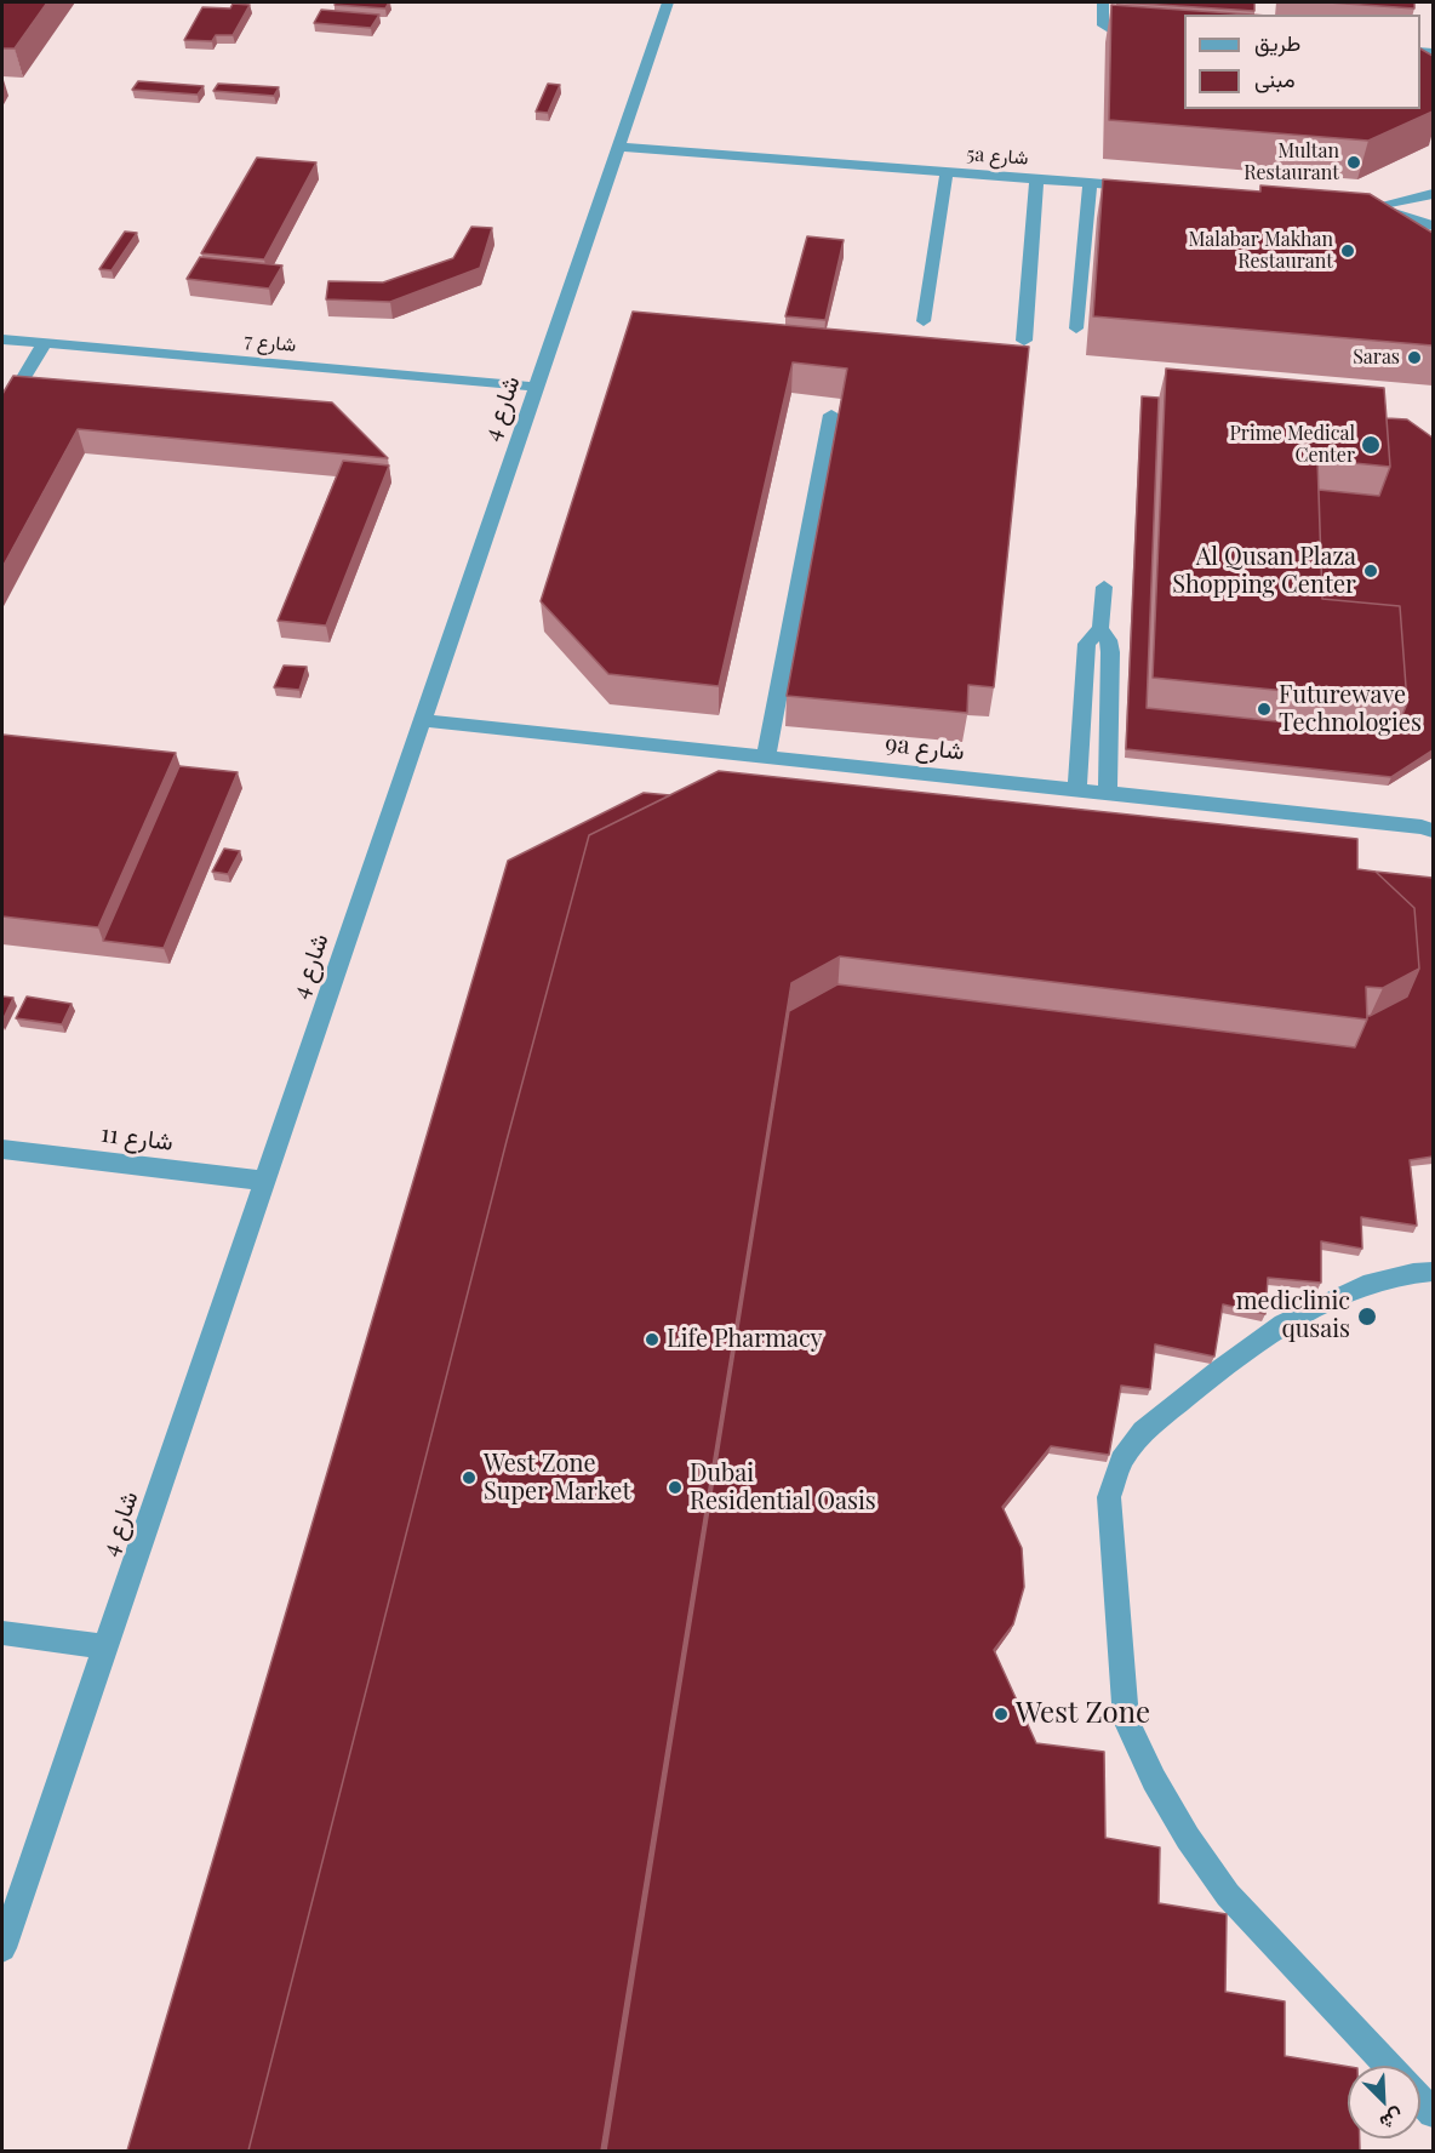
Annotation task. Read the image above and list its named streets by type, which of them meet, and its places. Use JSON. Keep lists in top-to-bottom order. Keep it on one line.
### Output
{"streets":{"street":["5a شارع","شارع 7","شارع 4","9a شارع","شارع 11"]},"crossings":[["5a شارع","شارع 4"],["شارع 7","شارع 4"],["شارع 4","9a شارع"],["شارع 4","شارع 11"]],"places":["Multan Restaurant","Malabar Makhan Restaurant","Saras","Prime Medical Center","Al Qusan Plaza Shopping Center","Futurewave Technologies","mediclinic qusais","Life Pharmacy","West Zone Super Market","Dubai Residential Oasis","West Zone"],"legend":["طريق","مبنى"],"north":"bottom right"}
